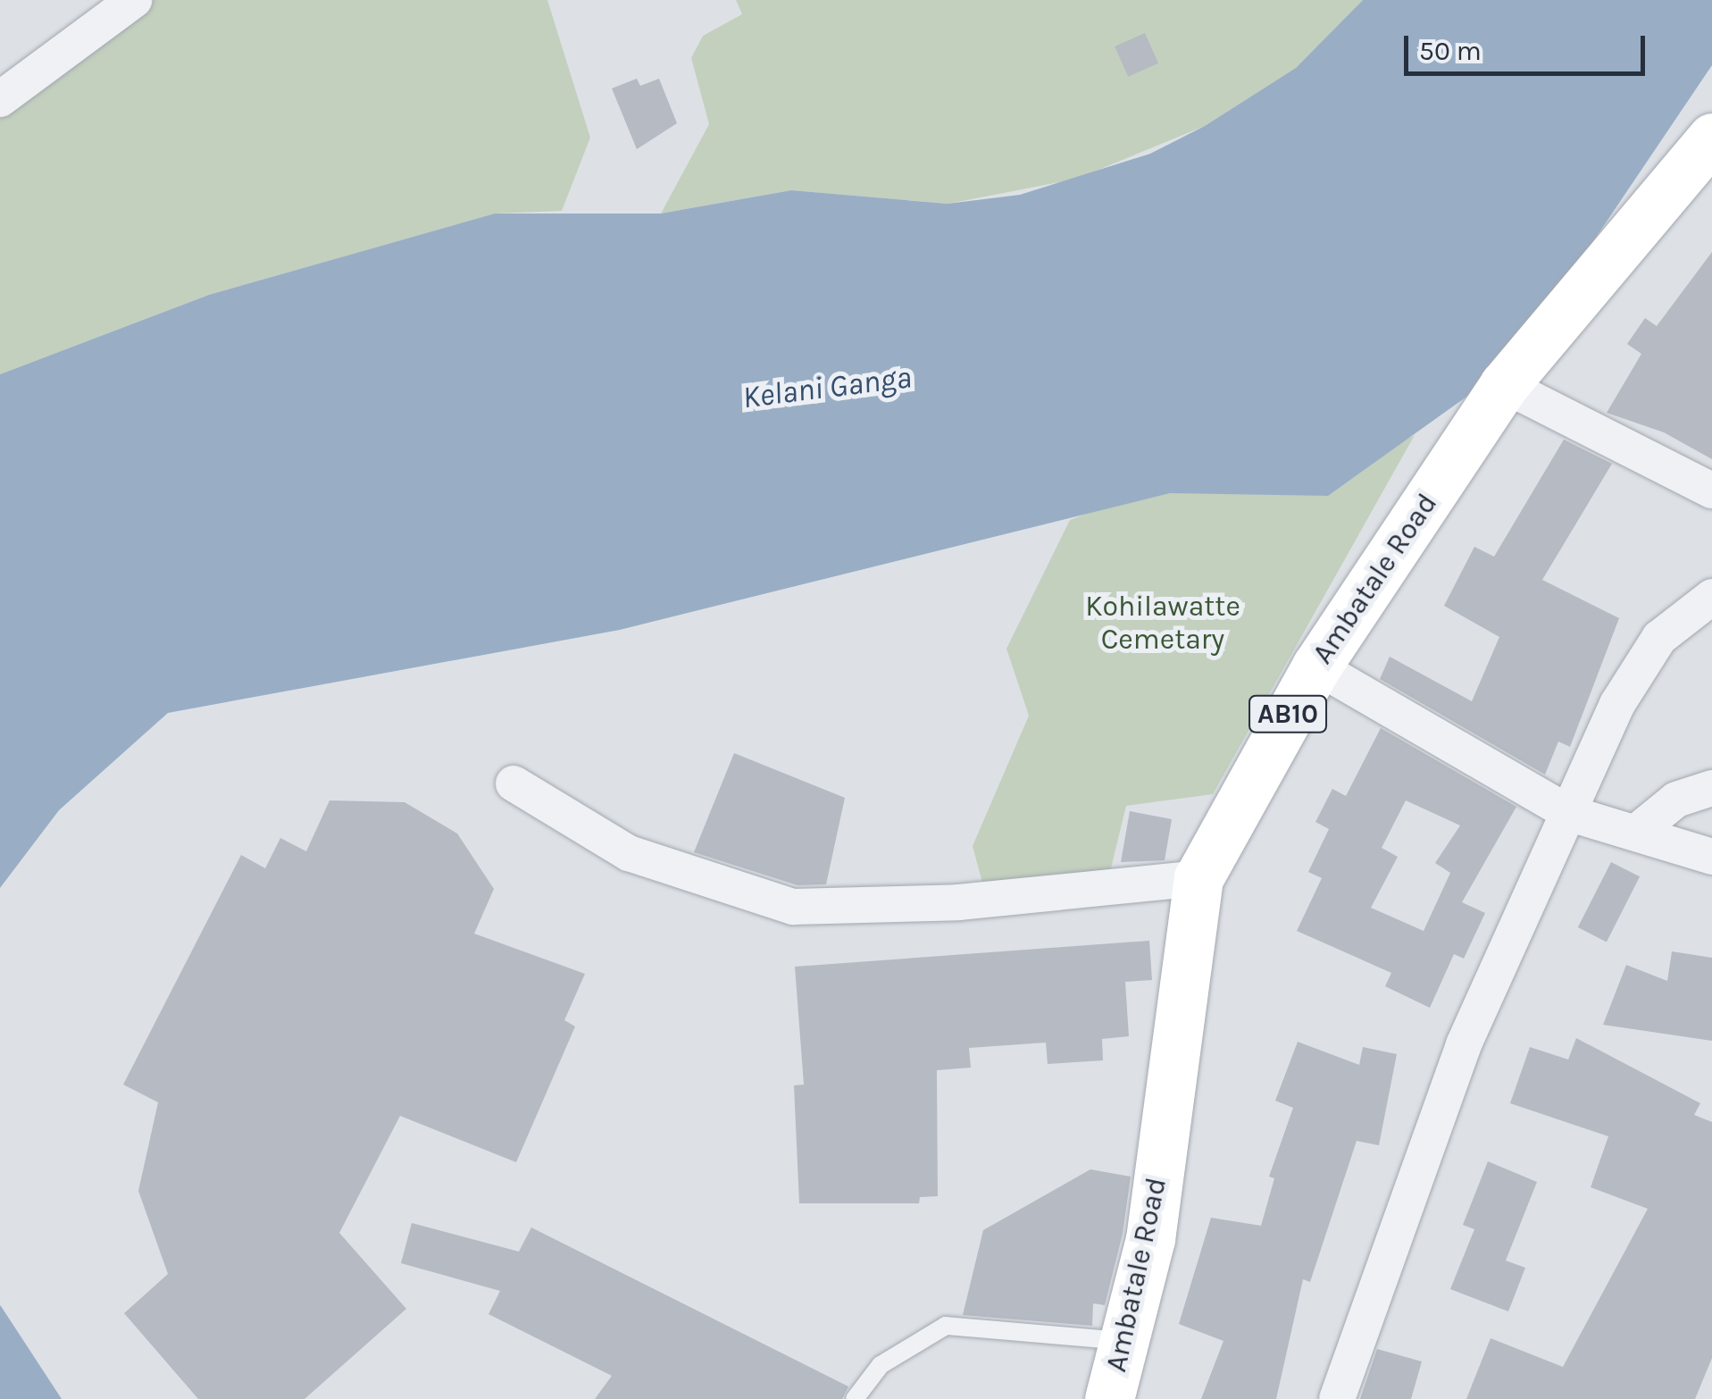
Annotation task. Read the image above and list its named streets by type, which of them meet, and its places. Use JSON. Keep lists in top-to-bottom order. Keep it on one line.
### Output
{"streets":{"main road":["Ambatale Road","AB10"]},"water":["Kelani Ganga"],"parks":["Kohilawatte Cemetary"],"scale_bar":"50 m"}
